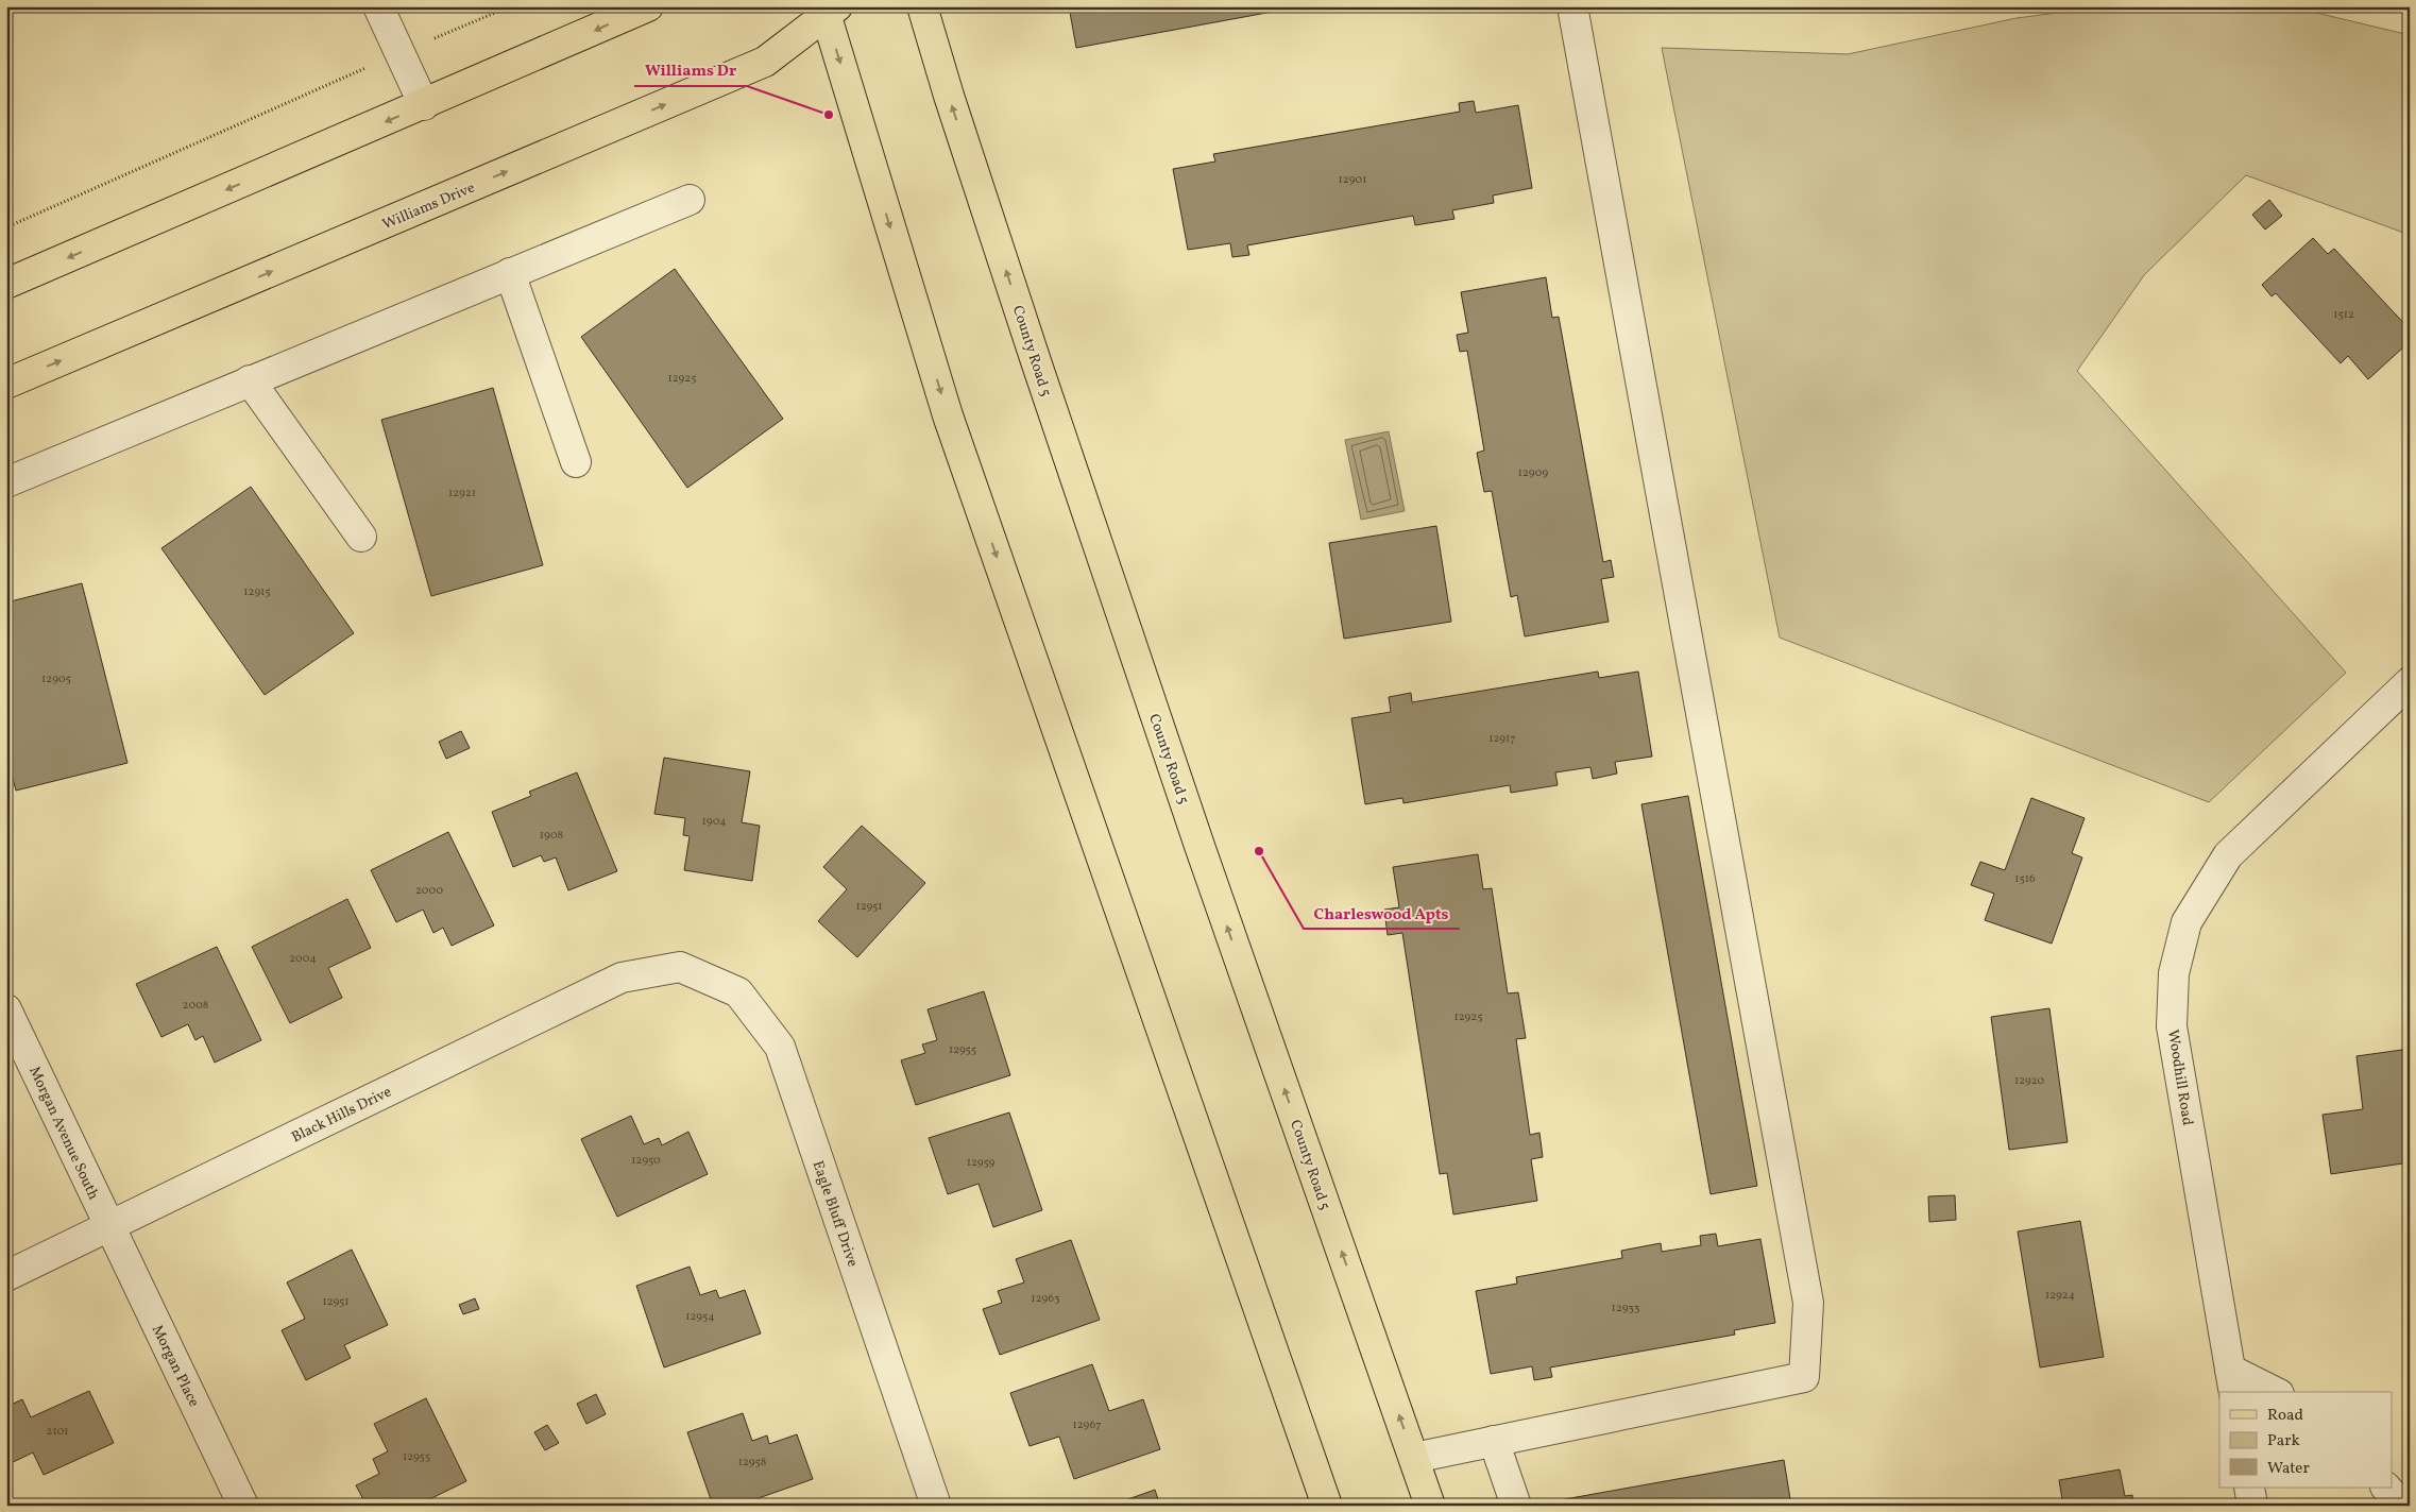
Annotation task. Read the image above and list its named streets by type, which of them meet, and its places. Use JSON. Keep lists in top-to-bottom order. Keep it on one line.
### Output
{"streets":{"main road":["Williams Drive","County Road 5"],"street":["Woodhill Road","Black Hills Drive","Morgan Avenue South","Eagle Bluff Drive","Morgan Place"]},"crossings":[["Black Hills Drive","Morgan Avenue South"],["Black Hills Drive","Eagle Bluff Drive"],["Black Hills Drive","Morgan Place"],["Morgan Avenue South","Morgan Place"]],"places":["Williams Dr","Charleswood Apts"],"house_numbers":["12901","1512","12925","12909","12921","12915","12905","12917","1904","1908","1516","2000","12951","2004","2008","12925","12955","12920","12950","12959","12924","12963","12951","12933","12954","12967","2101","12955","12958"],"legend":["Road","Park","Water"]}
